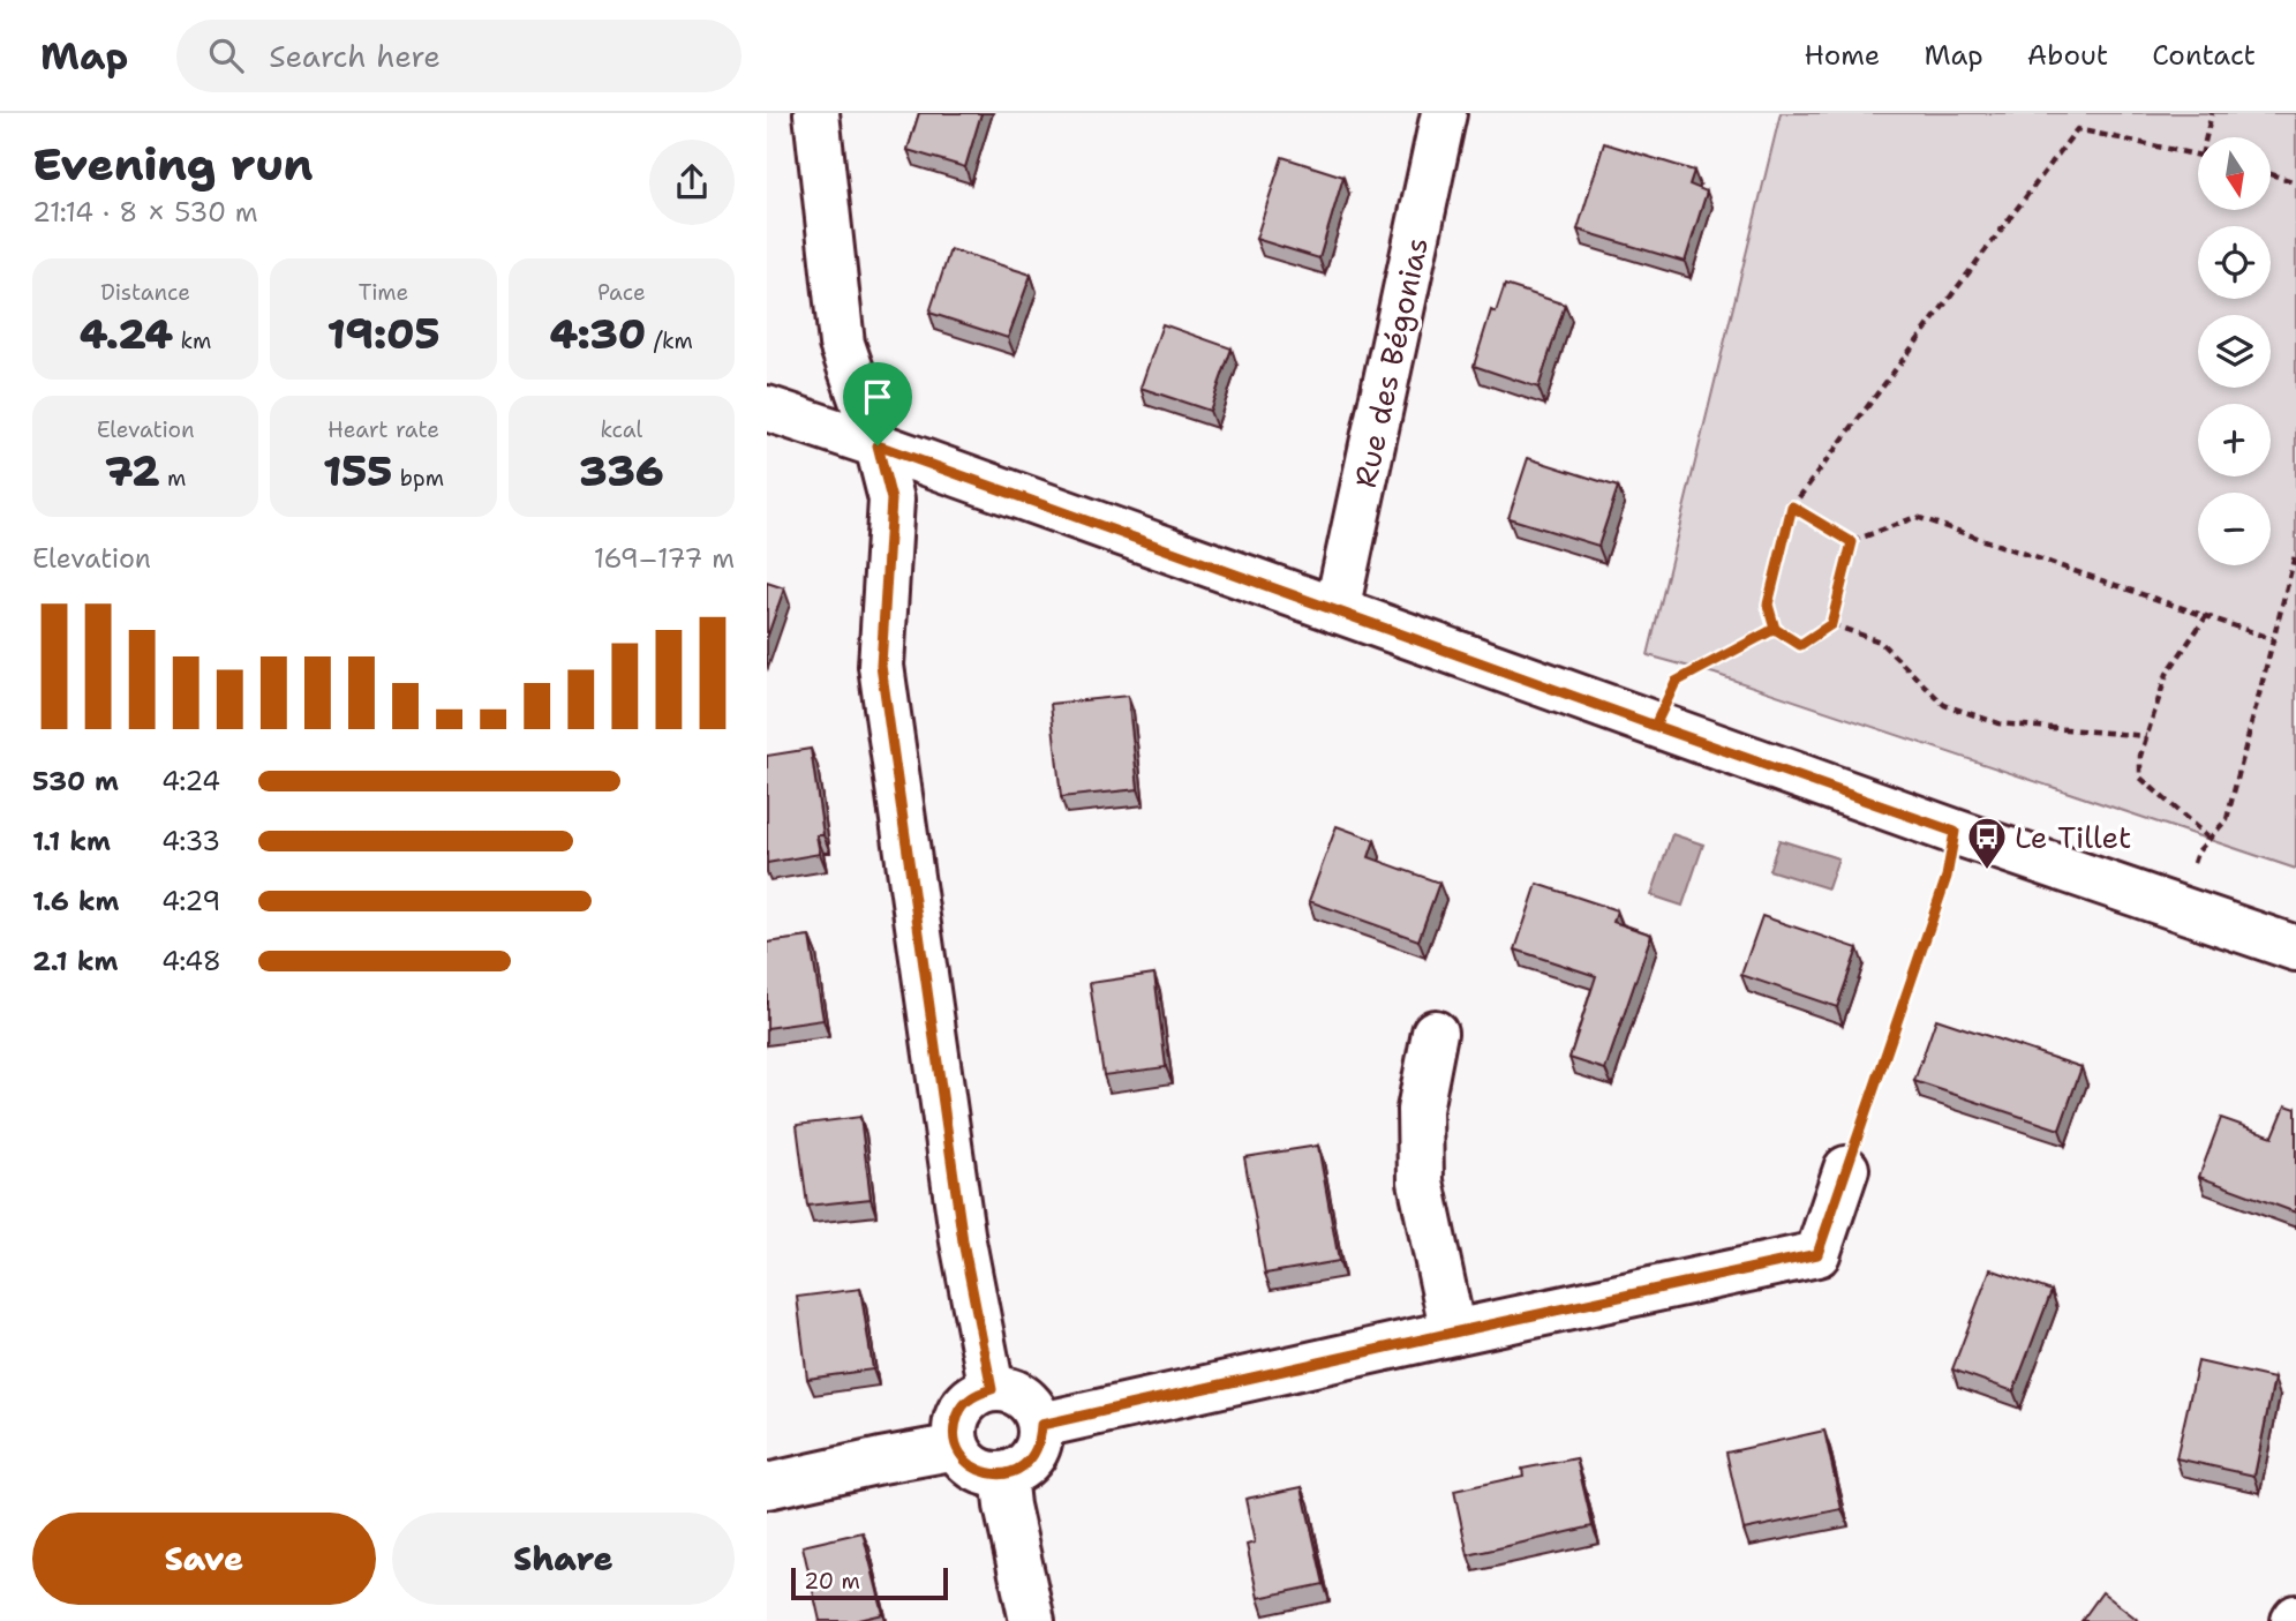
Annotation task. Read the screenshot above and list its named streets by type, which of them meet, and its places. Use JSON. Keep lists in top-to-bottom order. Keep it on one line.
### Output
{"streets":{"street":["Rue des Bégonias"]},"places":{"bus stop":["Le Tillet"]},"scale_bar":"20 m","north":"bottom","page":{"header":"Map","search":"Search here","nav":["Home","Map","About","Contact"],"heading":["Evening run","21:14 · 8 × 530 m"],"map_buttons":["+","−"],"stats":[["Distance","4.24 km"],["Time","19:05"],["Pace","4:30 /km"],["Elevation","72 m"],["Heart rate","155 bpm"],["kcal","336"]],"chart":["Elevation","169–177 m"],"list":[{"name":"530 m","note":"4:24"},{"name":"1.1 km","note":"4:33"},{"name":"1.6 km","note":"4:29"},{"name":"2.1 km","note":"4:48"}],"buttons":["Save","Share"],"scale":"20 m"}}
